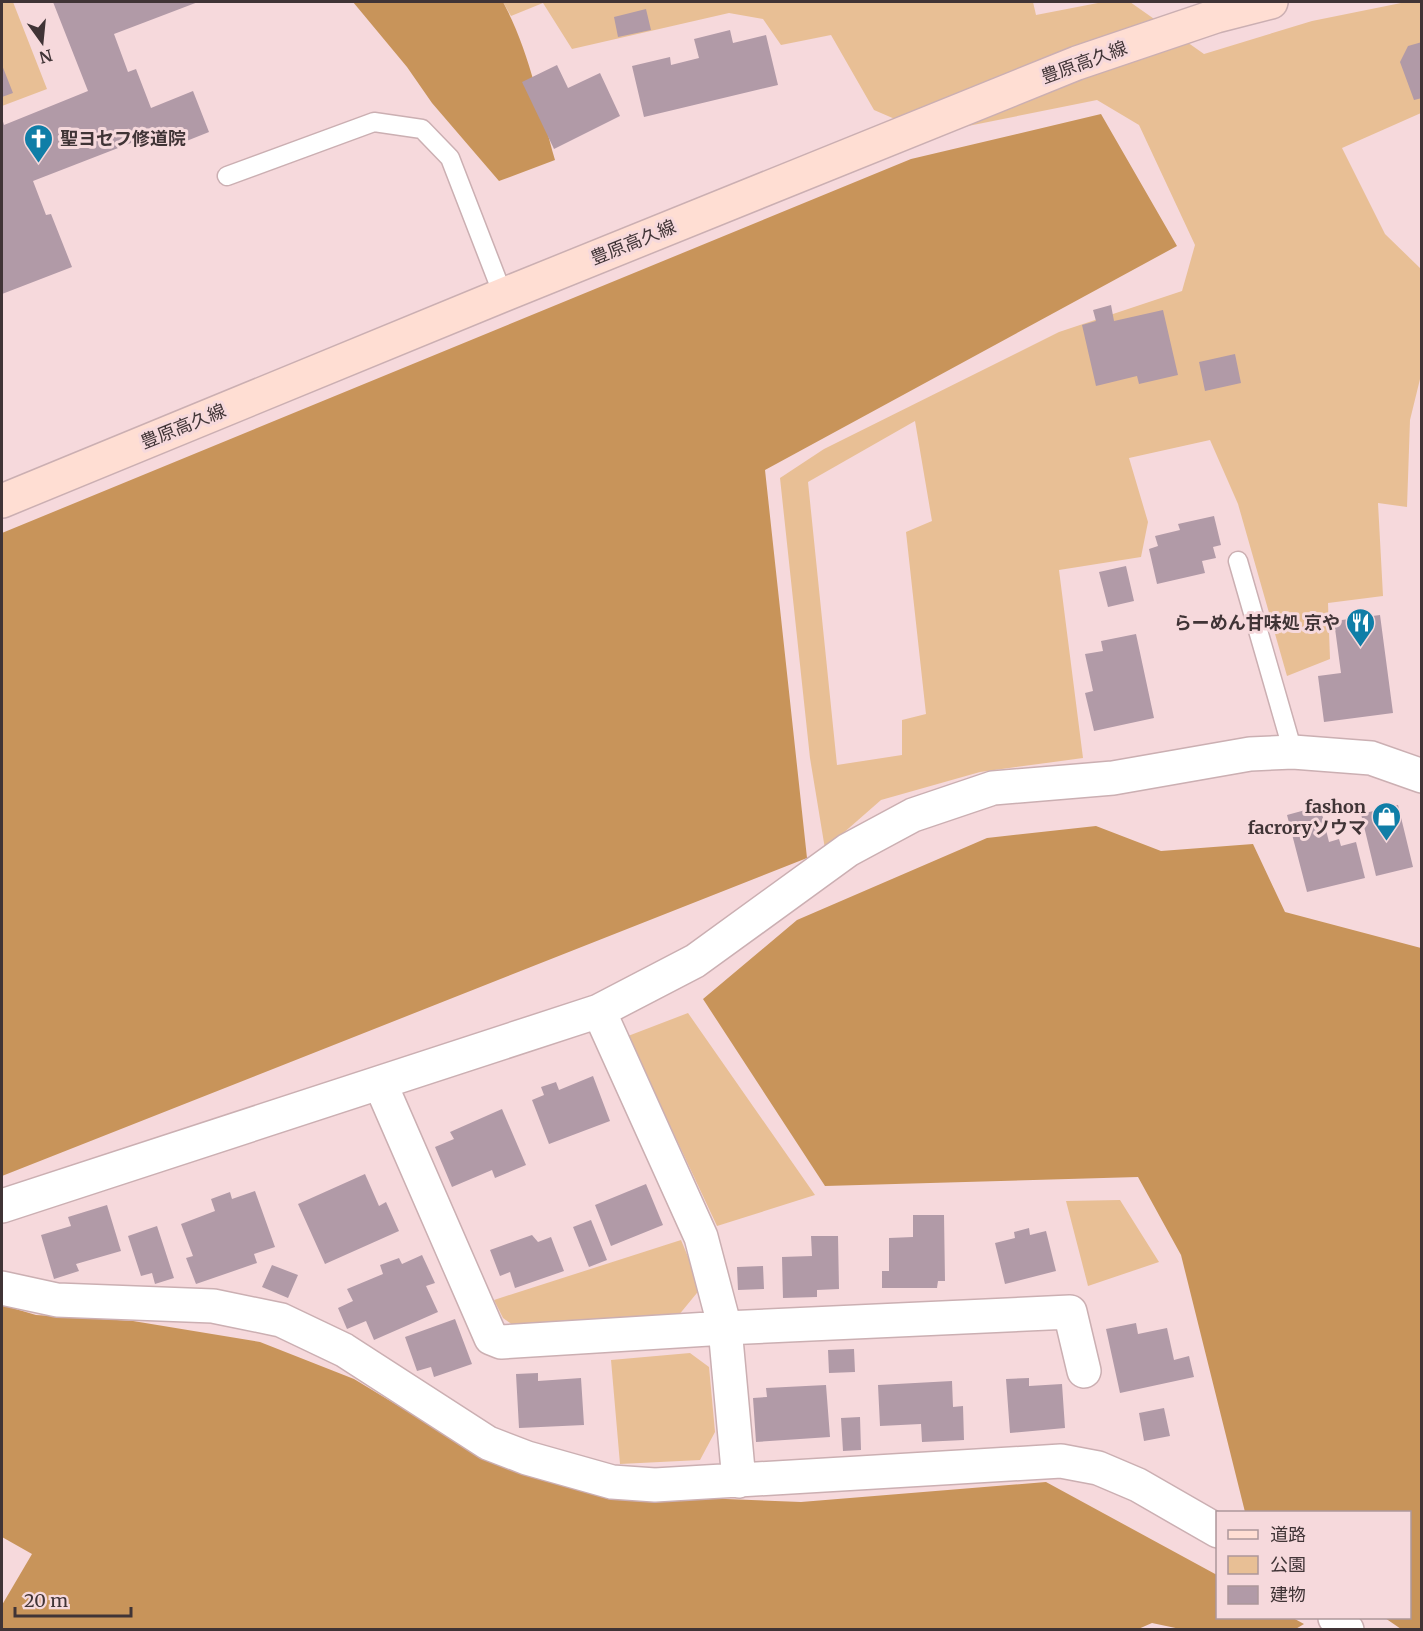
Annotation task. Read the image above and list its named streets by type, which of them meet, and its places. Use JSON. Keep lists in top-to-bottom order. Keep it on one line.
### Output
{"streets":{"main road":["豊原高久線"]},"places":{"church":["聖ヨセフ修道院"],"restaurant":["らーめん甘味処 京や"],"shop":["fashon facroryソウマ"]},"legend":["道路","公園","建物"],"scale_bar":"20 m","north":"bottom"}
